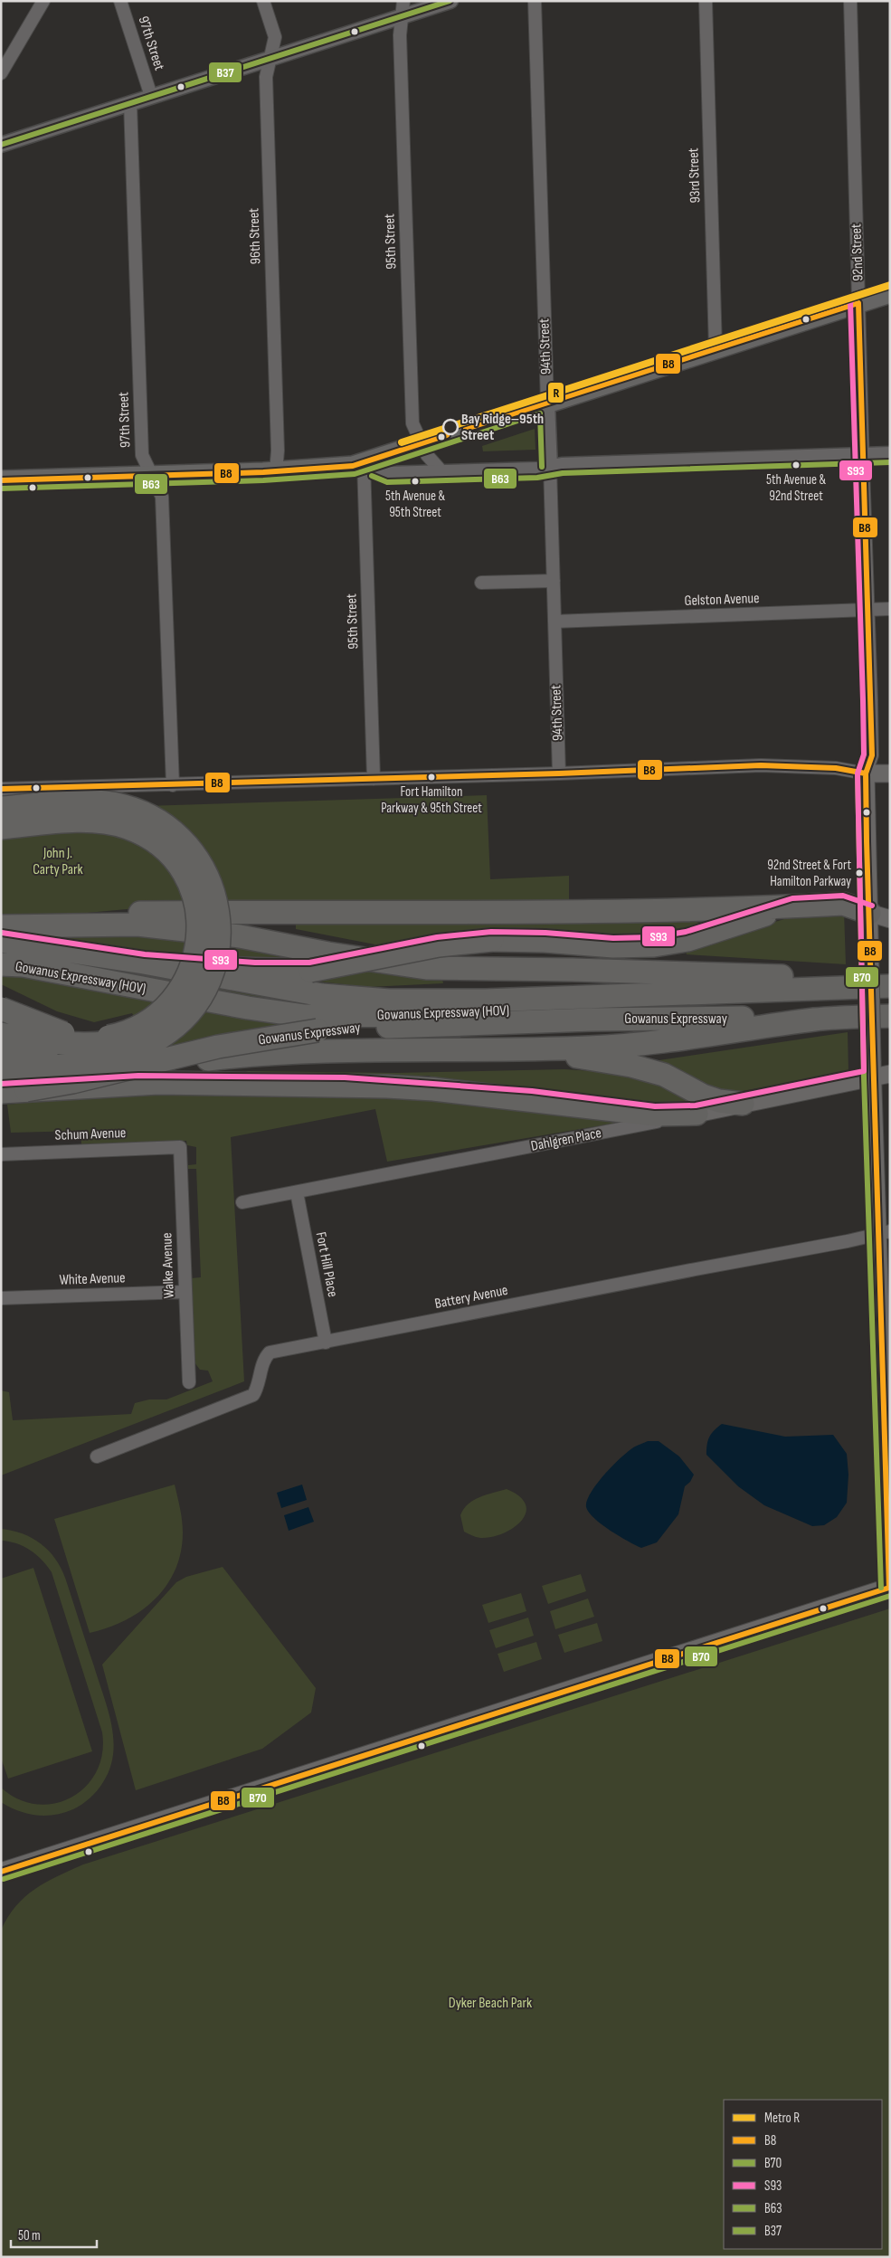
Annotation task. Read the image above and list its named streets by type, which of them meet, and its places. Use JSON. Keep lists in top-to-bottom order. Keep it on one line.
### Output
{"streets":{"highway":["Gowanus Expressway (HOV)","Gowanus Expressway"],"main road":["92nd Street","Dahlgren Place"],"street":["97th Street","93rd Street","96th Street","95th Street","94th Street","Gelston Avenue","Schum Avenue","Fort Hill Place","Walke Avenue","White Avenue","Battery Avenue"]},"crossings":[["92nd Street","Gelston Avenue"],["92nd Street","Dahlgren Place"],["92nd Street","Battery Avenue"],["94th Street","Gelston Avenue"],["Schum Avenue","Walke Avenue"],["Dahlgren Place","Fort Hill Place"],["Fort Hill Place","Battery Avenue"],["Walke Avenue","White Avenue"]],"parks":["John J. Carty Park","Dyker Beach Park"],"places":["Bay Ridge–95th Street","5th Avenue & 92nd Street","5th Avenue & 95th Street","Fort Hamilton Parkway & 95th Street","92nd Street & Fort Hamilton Parkway"],"lines":["transit line B37","metro line R","transit line S93","transit line B8","transit line B63","transit line B70"],"legend":["Metro R","B8","B70","S93","B63","B37"],"scale_bar":"50 m"}
